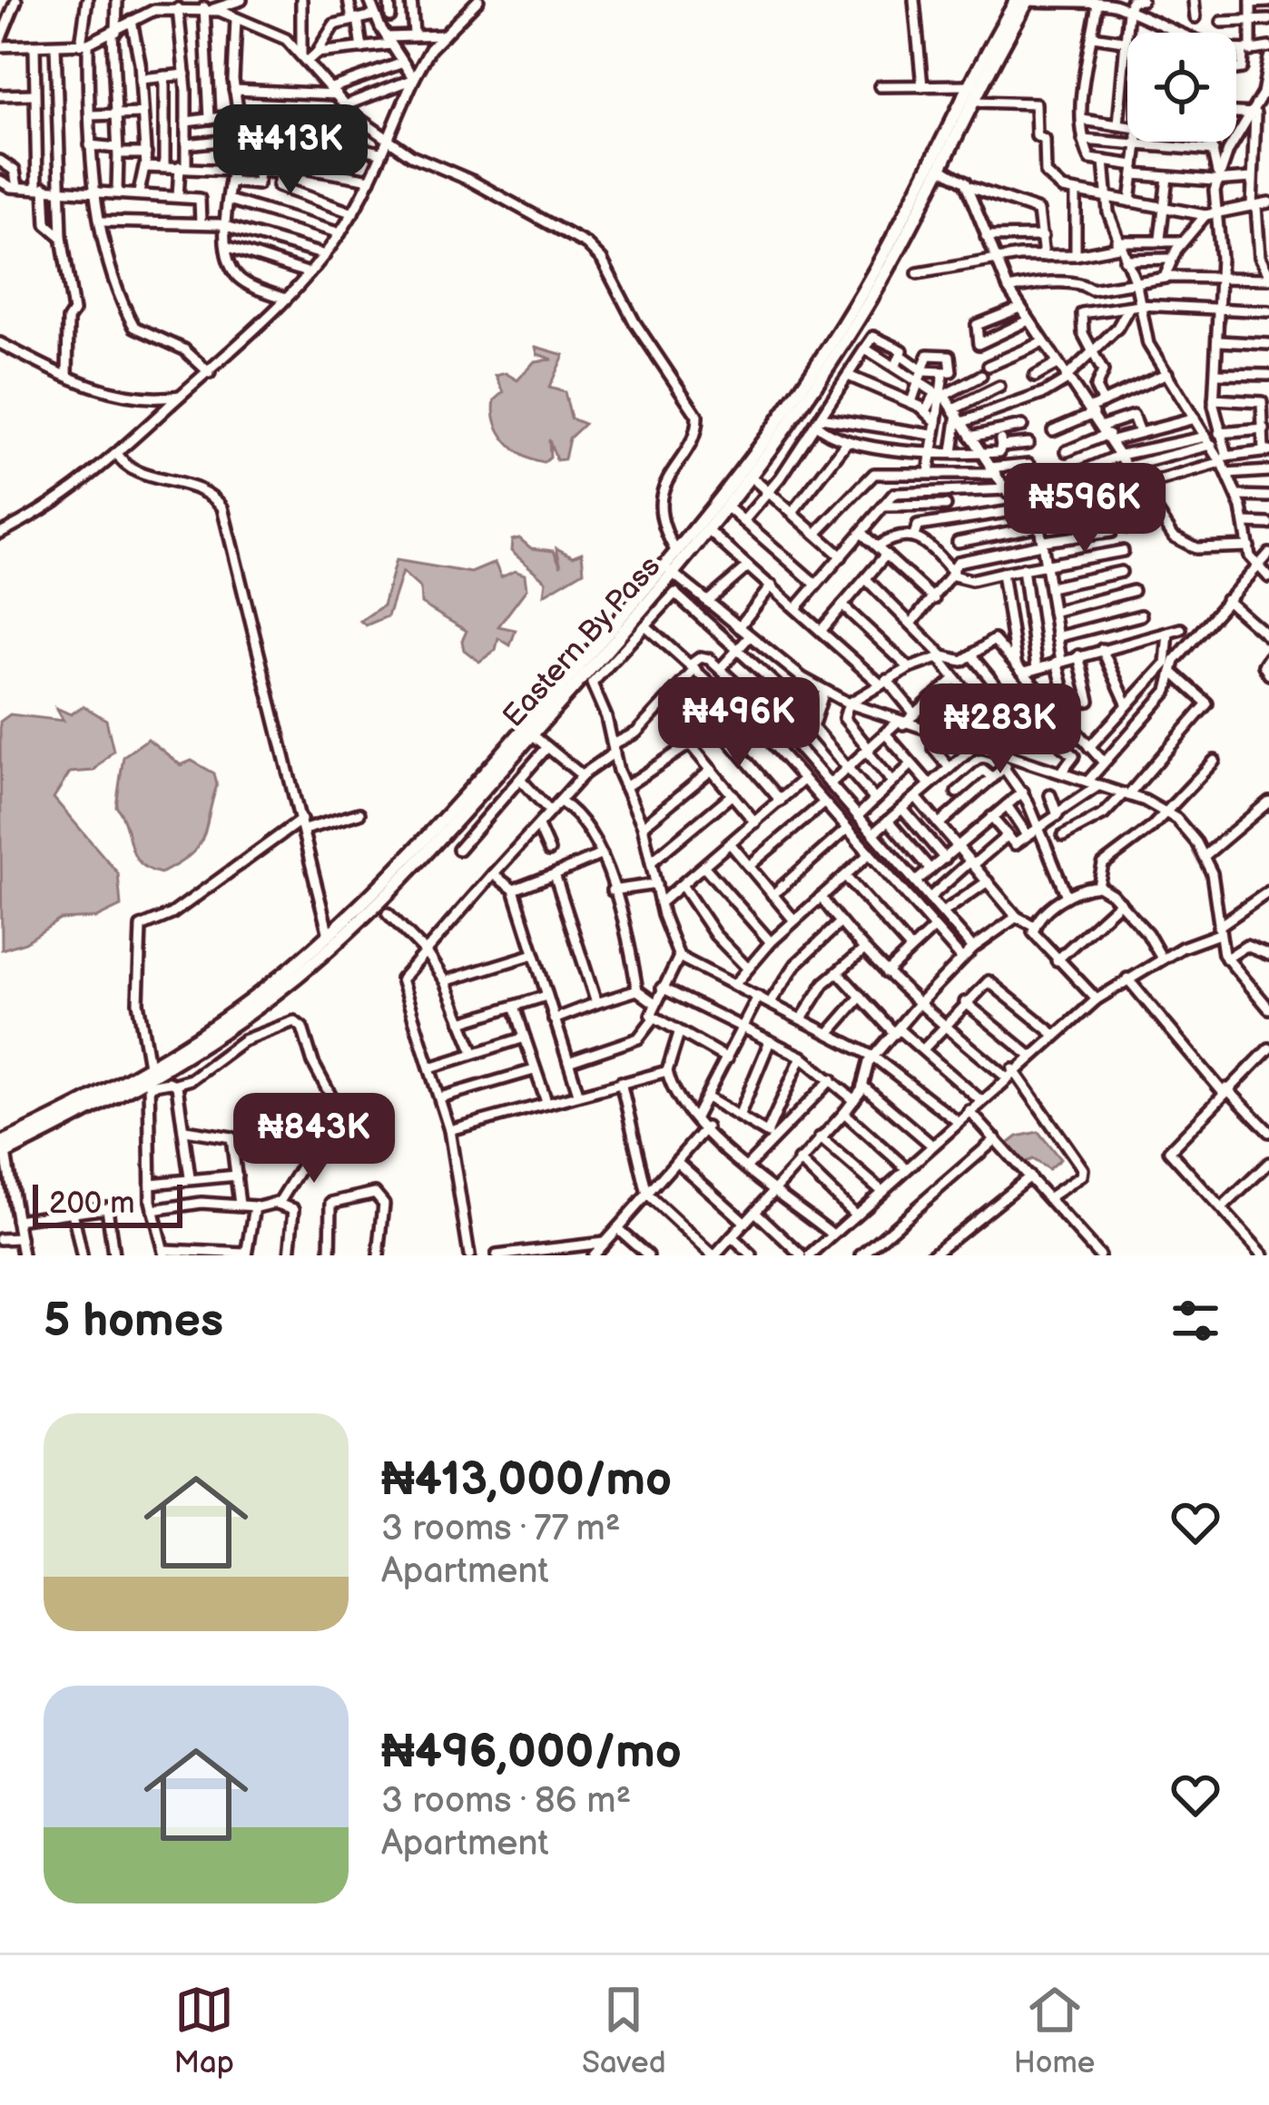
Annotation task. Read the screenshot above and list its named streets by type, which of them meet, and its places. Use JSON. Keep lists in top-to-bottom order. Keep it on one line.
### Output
{"streets":{"main road":["Eastern By Pass"]},"scale_bar":"200 m","page":{"price":["₦413K","₦596K","₦496K","₦283K","₦843K"],"scale":"200 m","heading":"5 homes","list":[{"name":"₦413,000/mo","note":"3 rooms · 77 m² · Apartment"},{"name":"₦496,000/mo","note":"3 rooms · 86 m² · Apartment"}],"tabs":["Map","Saved","Home"]}}
